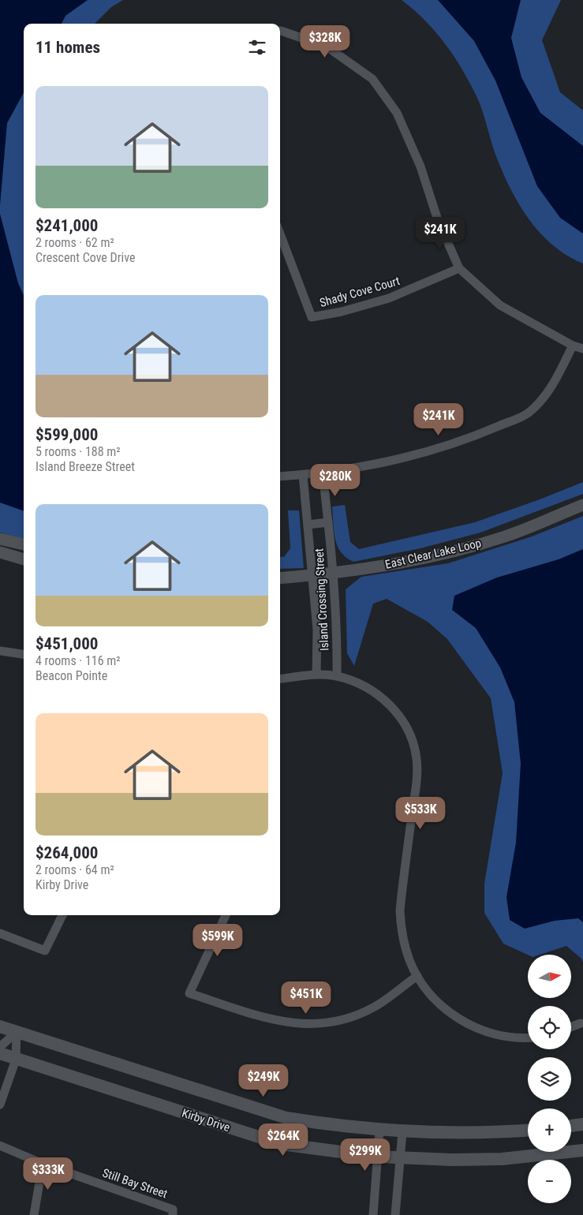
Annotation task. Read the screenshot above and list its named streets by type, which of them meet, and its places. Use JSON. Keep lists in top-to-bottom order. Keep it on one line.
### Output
{"streets":{"main road":["Kirby Drive"],"street":["Shady Cove Court","East Clear Lake Loop","Island Crossing Street","Still Bay Street"]},"crossings":[["East Clear Lake Loop","Island Crossing Street"]],"north":"right","page":{"heading":"11 homes","price":["$328K","$241K","$241K","$280K","$533K","$599K","$451K","$249K","$264K","$299K","$333K"],"list":[{"name":"$241,000","note":"2 rooms · 62 m² · Crescent Cove Drive"},{"name":"$599,000","note":"5 rooms · 188 m² · Island Breeze Street"},{"name":"$451,000","note":"4 rooms · 116 m² · Beacon Pointe"},{"name":"$264,000","note":"2 rooms · 64 m² · Kirby Drive"}],"map_buttons":["+","−"]}}
